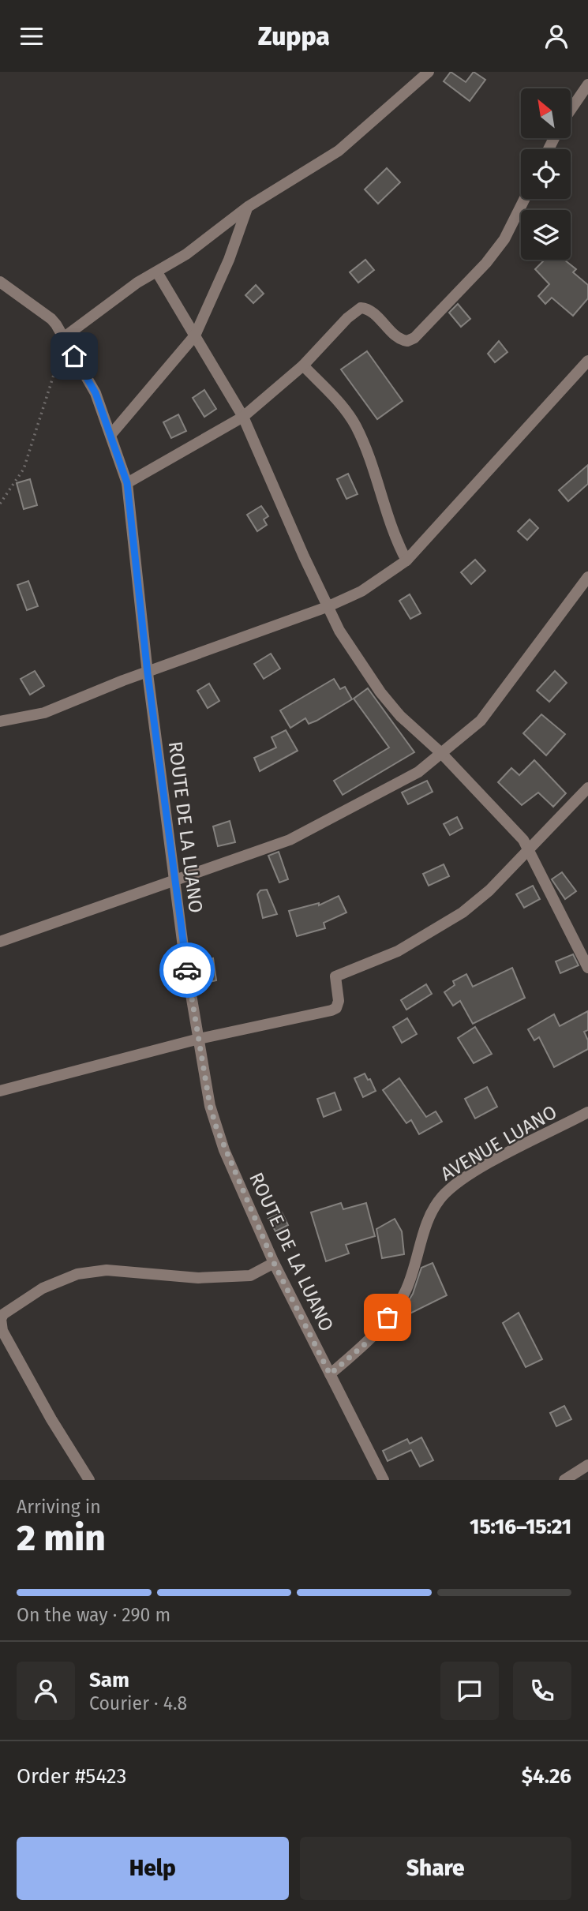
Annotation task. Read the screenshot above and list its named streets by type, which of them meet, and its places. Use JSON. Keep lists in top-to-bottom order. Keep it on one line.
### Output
{"streets":{"street":["ROUTE DE LA LUANO","AVENUE LUANO"]},"crossings":[["ROUTE DE LA LUANO","AVENUE LUANO"]],"north":"top left","page":{"header":"Zuppa","heading":["2 min","Arriving in","15:16–15:21"],"panel":["Sam","Courier · 4.8","Order #5423","$4.26"],"bar":"On the way · 290 m","buttons":["Help","Share"]}}
